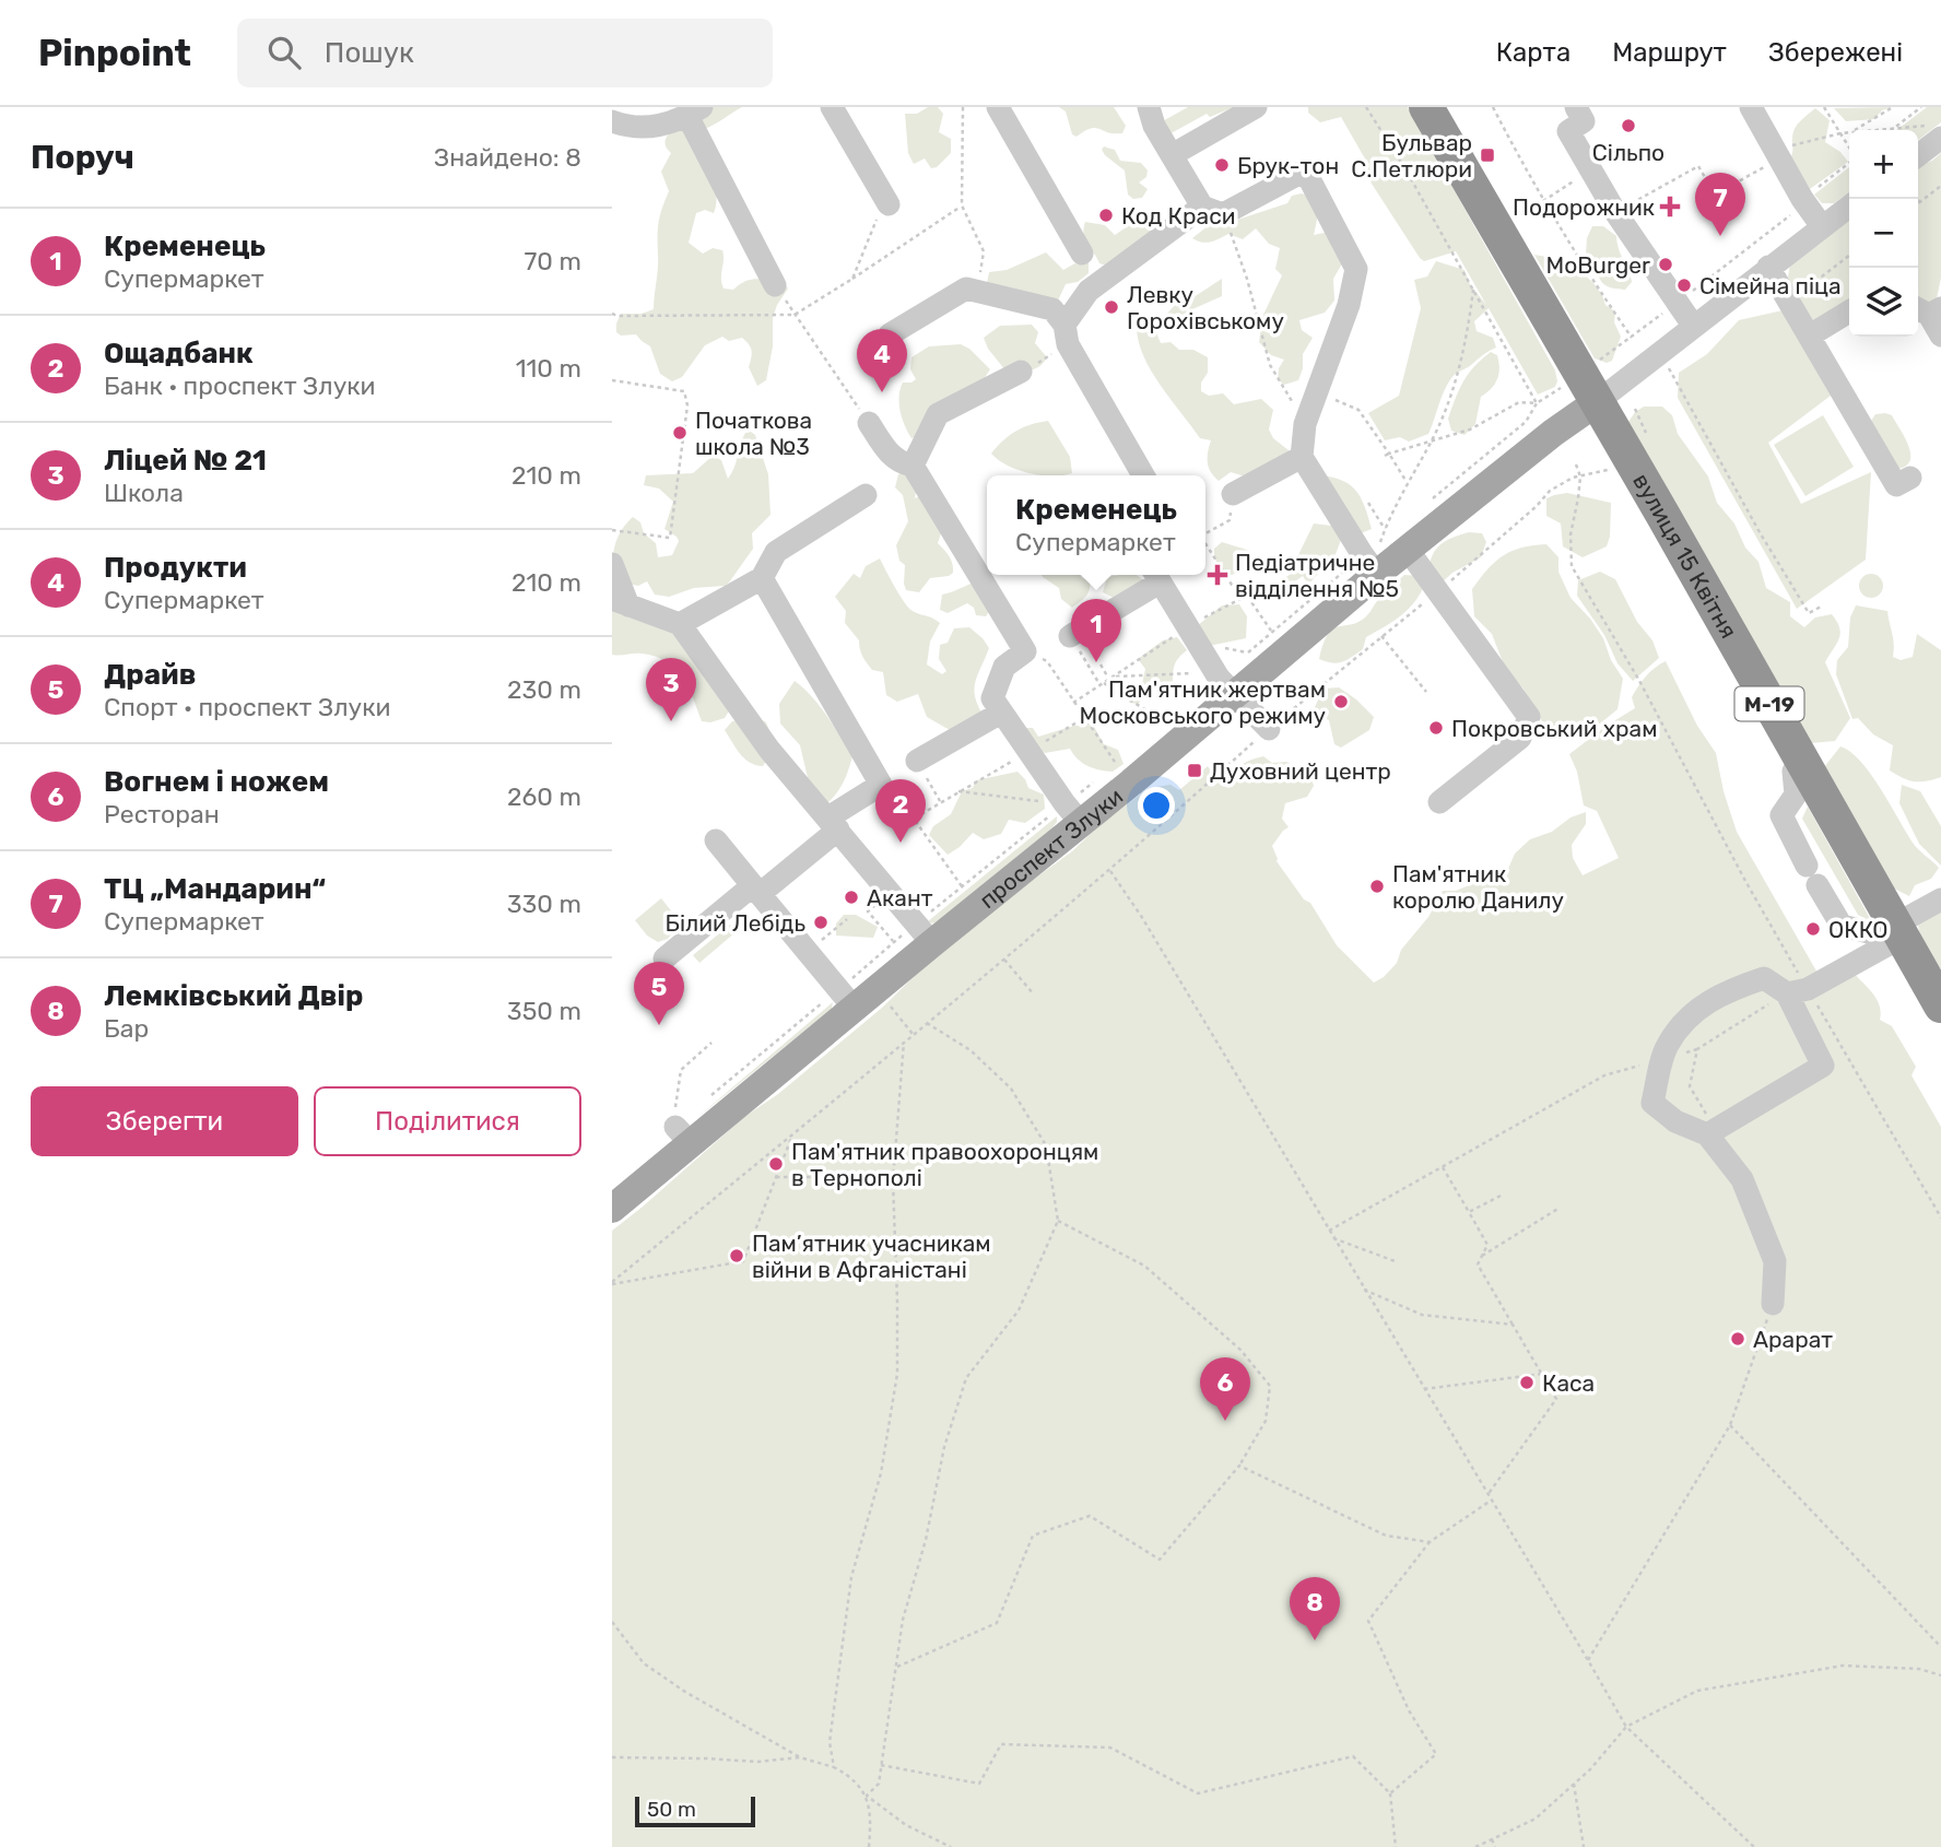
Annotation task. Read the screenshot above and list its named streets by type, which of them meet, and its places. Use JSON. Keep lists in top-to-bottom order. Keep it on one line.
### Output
{"streets":{"highway":["вулиця 15 Квітня","М-19"],"main road":["проспект Злуки"]},"crossings":[["вулиця 15 Квітня","проспект Злуки"]],"places":{"other":["Сільпо","Брук-тон","Код Краси","MoBurger","Сімейна піца","Левку Горохівському","Початкова школа №3","Пам'ятник жертвам Московського режиму","Покровський храм","Пам'ятник королю Данилу","Акант","Білий Лебідь","ОККО","Пам'ятник правоохоронцям в Тернополі","Пам’ятник учасникам війни в Афганістані","Арарат","Каса"],"transit":["Бульвар С.Петлюри","Духовний центр"],"health":["Подорожник","Педіатричне відділення №5"]},"scale_bar":"50 m","page":{"header":"Pinpoint","search":"Пошук","nav":["Карта","Маршрут","Збережені"],"heading":["Поруч","Знайдено: 8"],"map_buttons":["+","−"],"pins":["7","4","1","3","2","5","6","8"],"list":[{"mark":"1","name":"Кременець","note":"Супермаркет","value":"70 m"},{"mark":"2","name":"Ощадбанк","note":"Банк · проспект Злуки","value":"110 m"},{"mark":"3","name":"Ліцей № 21","note":"Школа","value":"210 m"},{"mark":"4","name":"Продукти","note":"Супермаркет","value":"210 m"},{"mark":"5","name":"Драйв","note":"Спорт · проспект Злуки","value":"230 m"},{"mark":"6","name":"Вогнем і ножем","note":"Ресторан","value":"260 m"},{"mark":"7","name":"ТЦ „Мандарин“","note":"Супермаркет","value":"330 m"},{"mark":"8","name":"Лемківський Двір","note":"Бар","value":"350 m"}],"popup":["Кременець","Супермаркет"],"buttons":["Зберегти","Поділитися"],"scale":"50 m"}}
